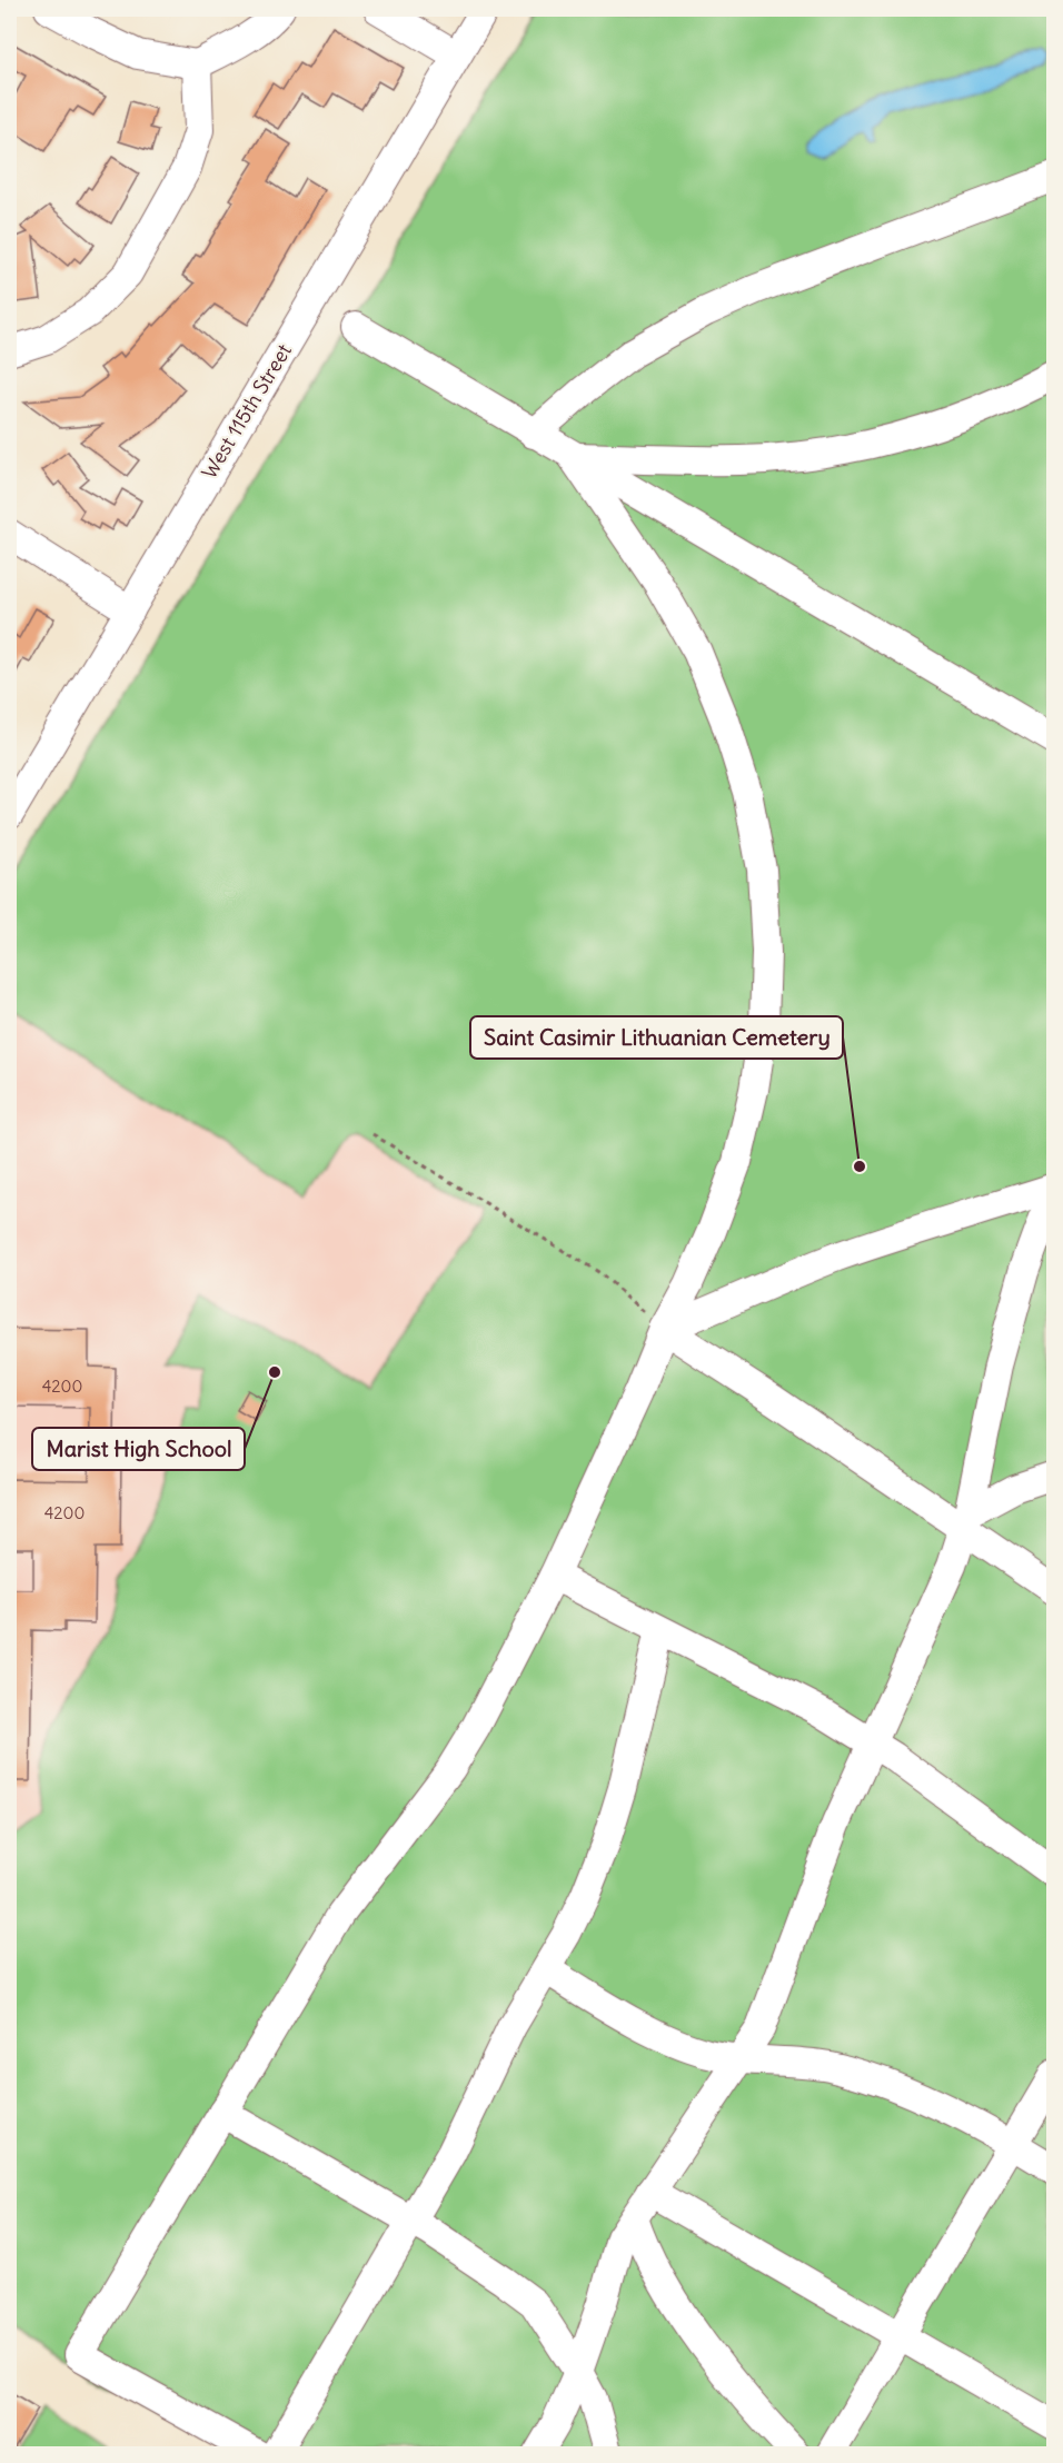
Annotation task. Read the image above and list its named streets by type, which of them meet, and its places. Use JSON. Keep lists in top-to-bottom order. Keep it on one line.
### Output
{"streets":{"street":["West 115th Street"]},"places":["Saint Casimir Lithuanian Cemetery","Marist High School"],"house_numbers":["4200","4200"]}
